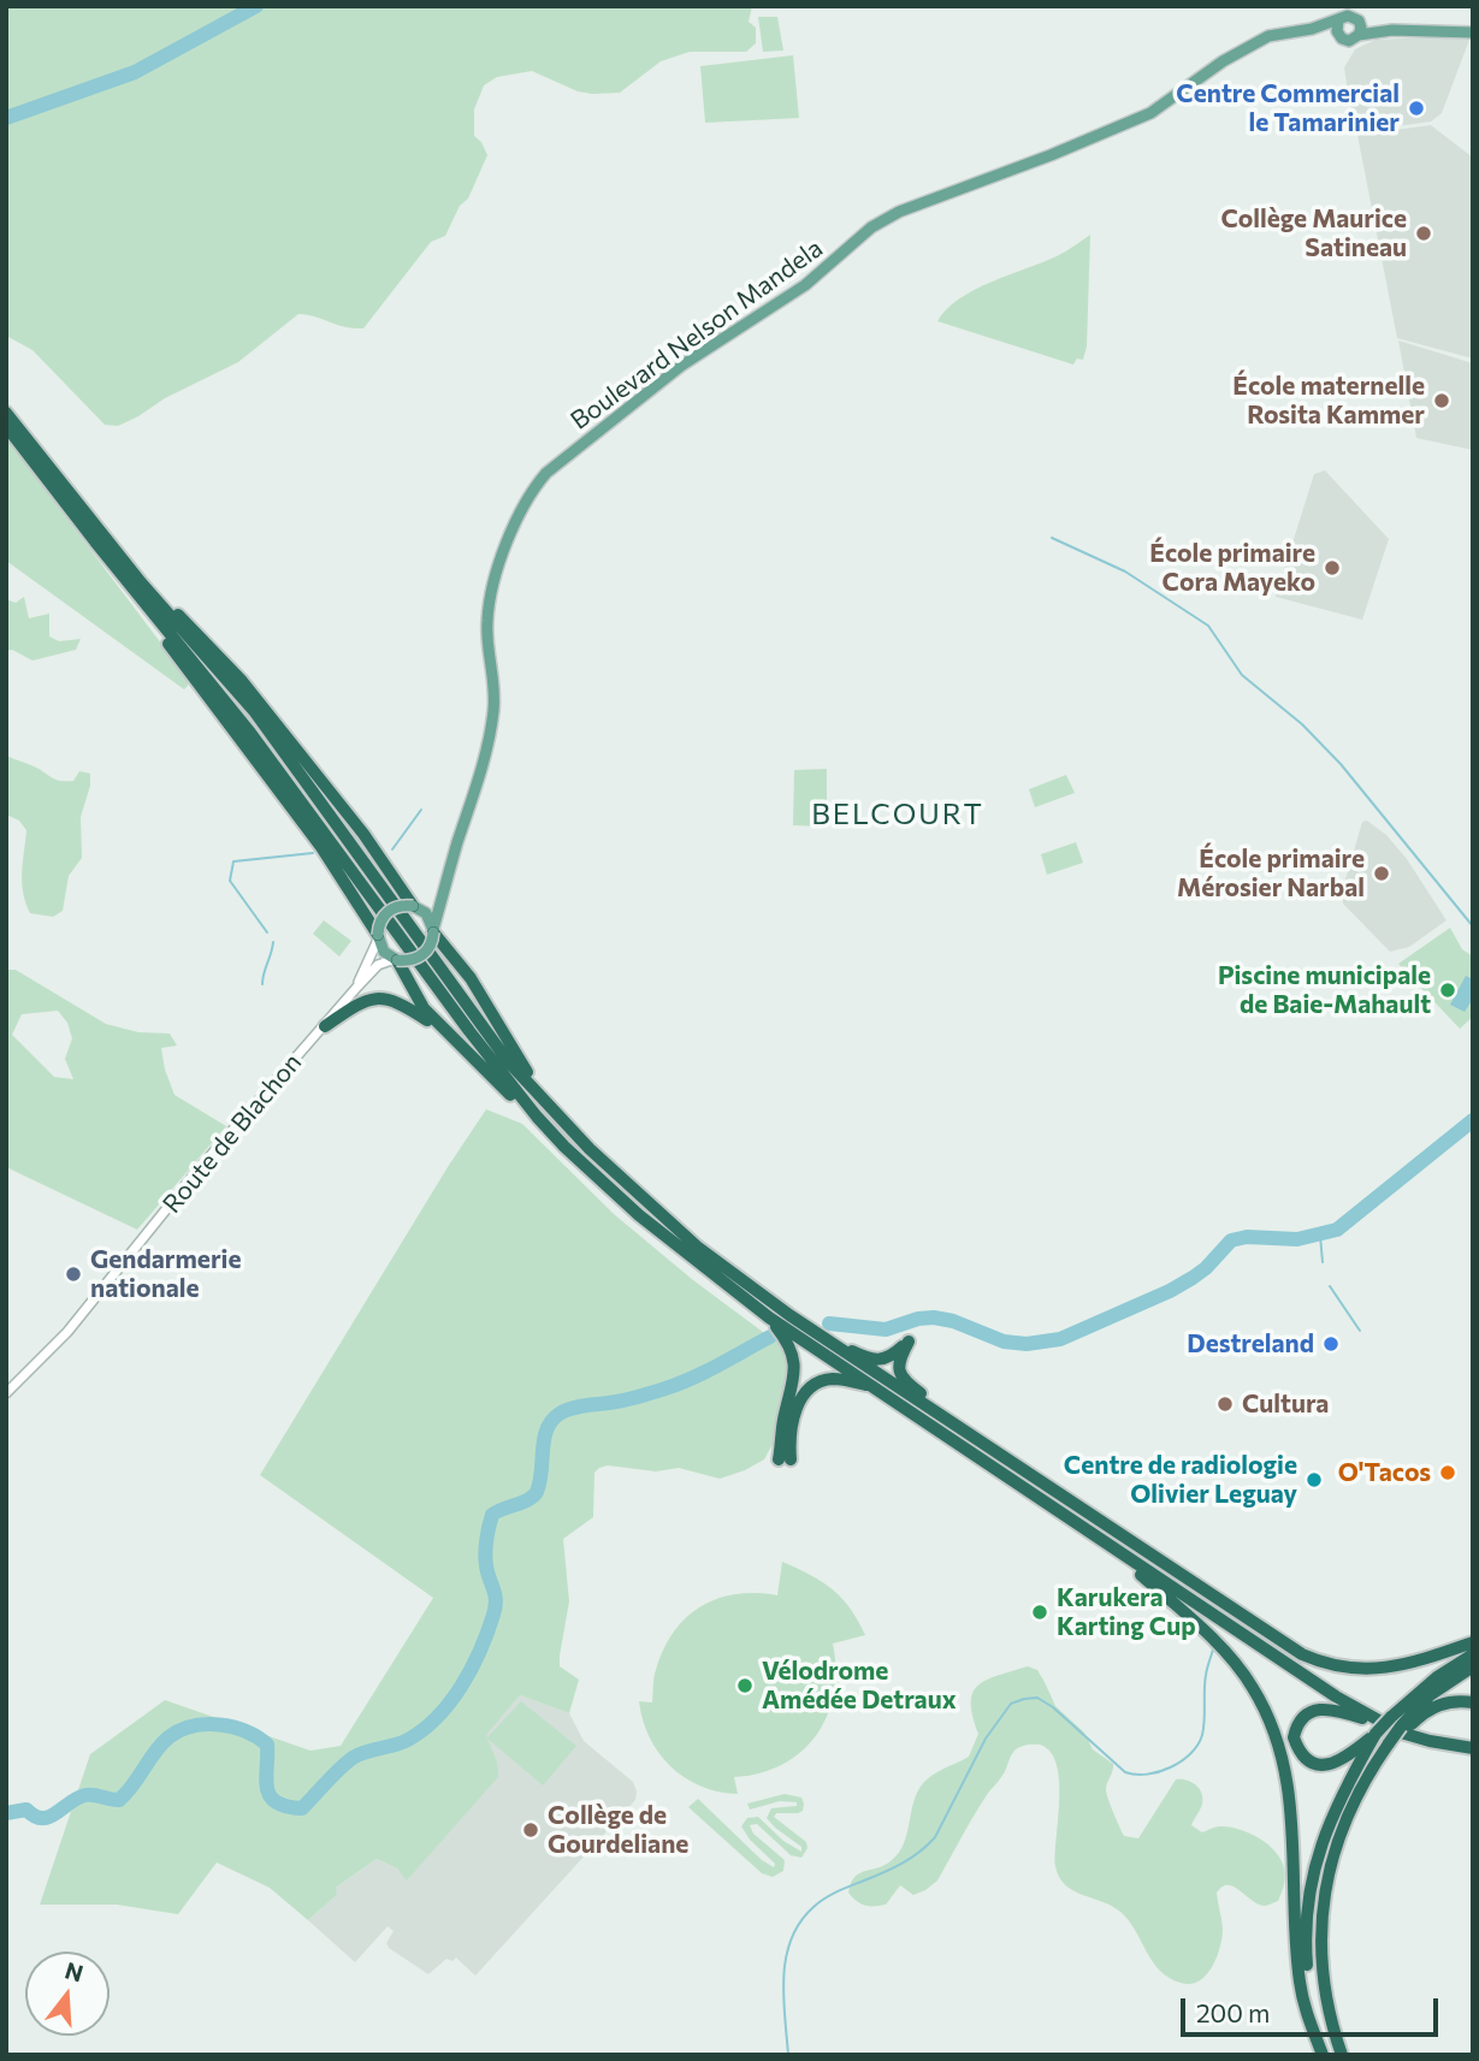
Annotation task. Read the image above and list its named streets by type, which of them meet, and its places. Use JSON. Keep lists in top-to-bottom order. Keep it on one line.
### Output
{"streets":{"main road":["Boulevard Nelson Mandela"],"street":["Route de Blachon"]},"crossings":[["Boulevard Nelson Mandela","Route de Blachon"]],"districts":["BELCOURT"],"places":["Centre Commercial le Tamarinier","Collège Maurice Satineau","École maternelle Rosita Kammer","École primaire Cora Mayeko","École primaire Mérosier Narbal","Piscine municipale de Baie-Mahault","Gendarmerie nationale","Destreland","Cultura","O'Tacos","Centre de radiologie Olivier Leguay","Karukera Karting Cup","Vélodrome Amédée Detraux","Collège de Gourdeliane"],"scale_bar":"200 m","north":"top"}
